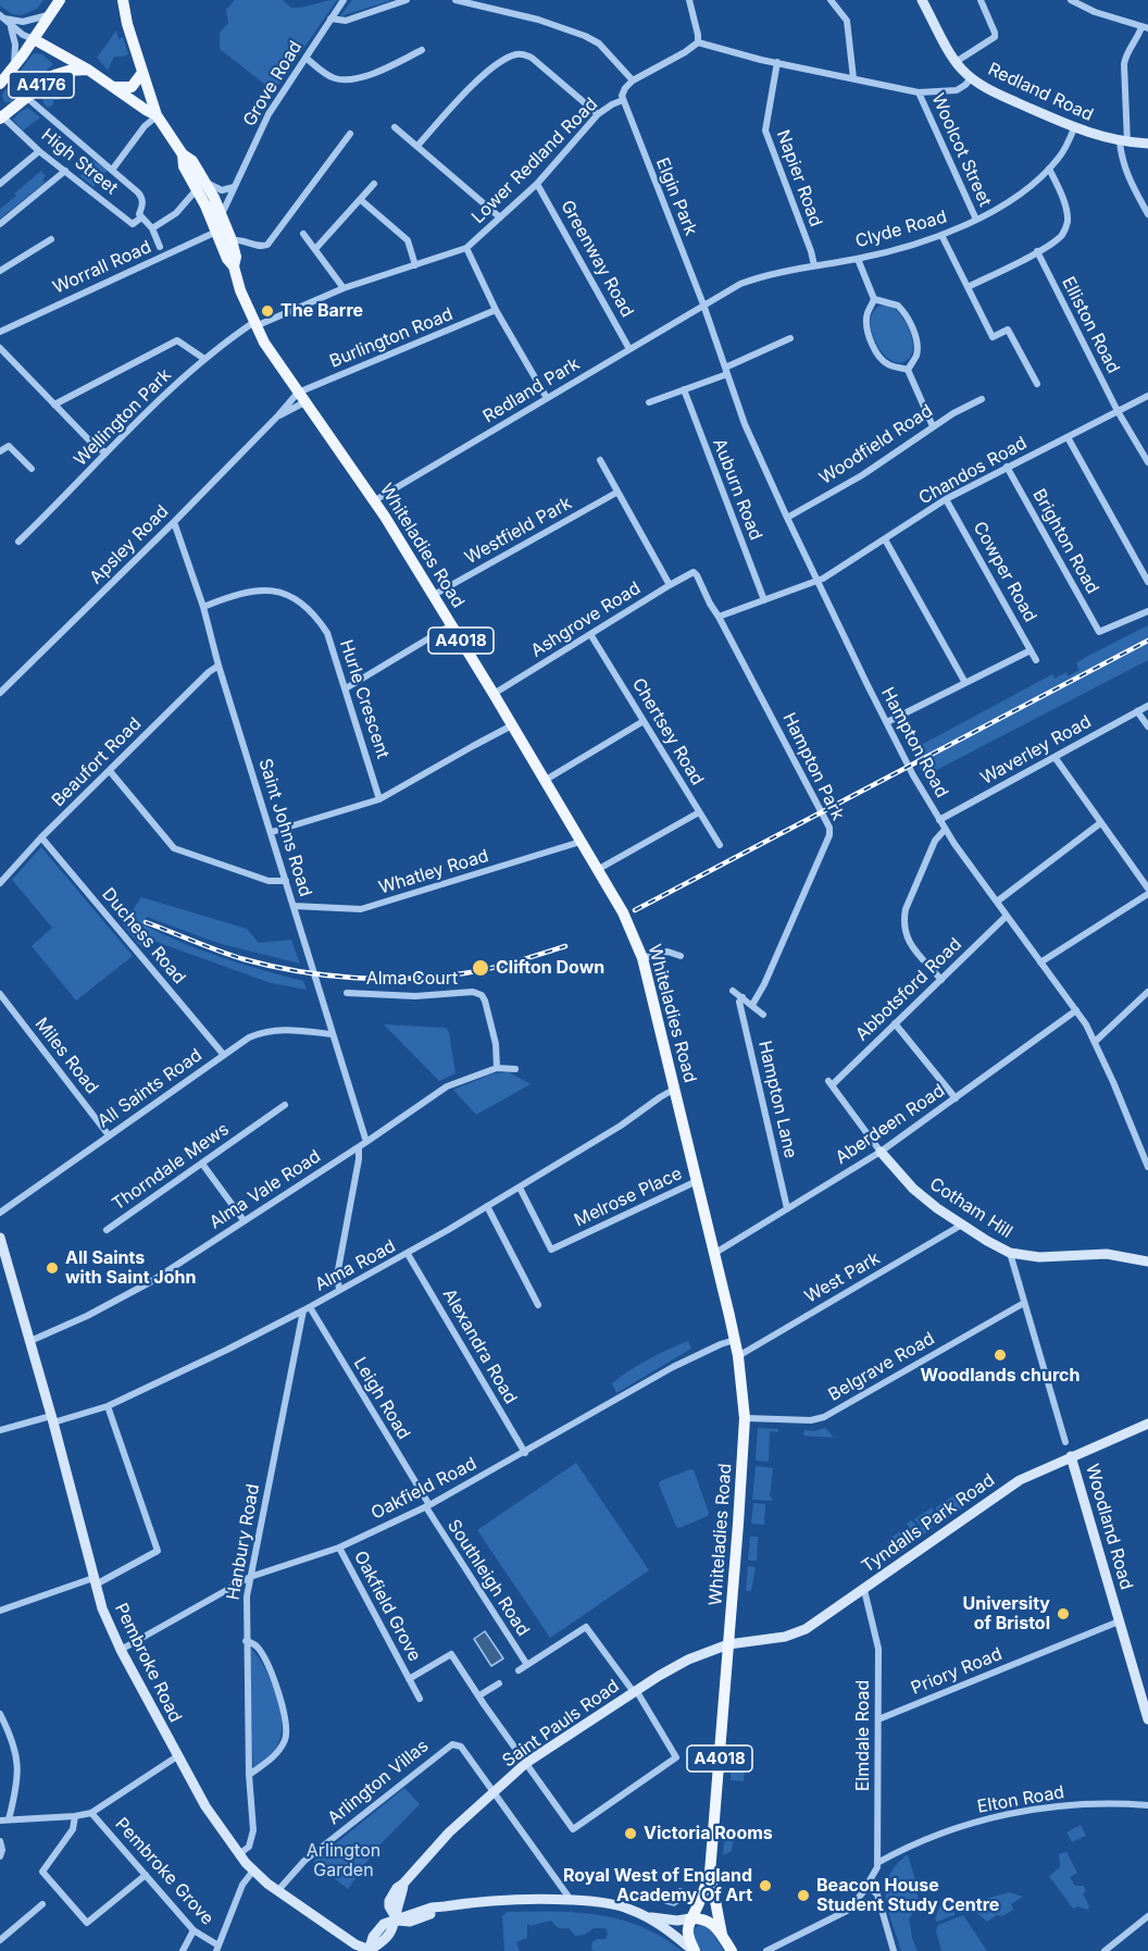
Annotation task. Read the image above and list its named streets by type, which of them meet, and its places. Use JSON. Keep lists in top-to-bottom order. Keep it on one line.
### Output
{"streets":{"main road":["A4176","Whiteladies Road","A4018"],"street":["Grove Road","Redland Road","Woolcot Street","Lower Redland Road","High Street","Napier Road","Elgin Park","Clyde Road","Greenway Road","Worrall Road","Elliston Road","Burlington Road","Redland Park","Wellington Park","Woodfield Road","Chandos Road","Auburn Road","Westfield Park","Brighton Road","Apsley Road","Cowper Road","Ashgrove Road","Hurle Crescent","Chertsey Road","Hampton Road","Waverley Road","Beaufort Road","Hampton Park","Saint Johns Road","Whatley Road","Duchess Road","Alma Court","Abbotsford Road","Miles Road","All Saints Road","Hampton Lane","Aberdeen Road","Thorndale Mews","Alma Vale Road","Melrose Place","Cotham Hill","Alma Road","West Park","Alexandra Road","Belgrave Road","Leigh Road","Oakfield Road","Tyndalls Park Road","Woodland Road","Hanbury Road","Southleigh Road","Oakfield Grove","Pembroke Road","Priory Road","Saint Pauls Road","Elmdale Road","Arlington Villas","Elton Road","Pembroke Grove"]},"crossings":[["Grove Road","Whiteladies Road"],["A4176","High Street"],["A4176","Whiteladies Road"],["Redland Road","Clyde Road"],["Woolcot Street","Clyde Road"],["Lower Redland Road","Elgin Park"],["Lower Redland Road","Greenway Road"],["Lower Redland Road","Wellington Park"],["Lower Redland Road","Whiteladies Road"],["Napier Road","Clyde Road"],["Elgin Park","Clyde Road"],["Elgin Park","Redland Park"],["Elgin Park","Hampton Road"],["Clyde Road","Redland Park"],["Clyde Road","Hampton Road"],["Greenway Road","Redland Park"],["Worrall Road","Whiteladies Road"],["Elliston Road","Chandos Road"],["Burlington Road","Apsley Road"],["Burlington Road","Whiteladies Road"],["Redland Park","Whiteladies Road"],["Redland Park","Hampton Road"],["Wellington Park","Whiteladies Road"],["Woodfield Road","Hampton Road"],["Chandos Road","Brighton Road"],["Chandos Road","Cowper Road"],["Chandos Road","Hampton Road"],["Westfield Park","Whiteladies Road"],["Apsley Road","Whiteladies Road"],["Apsley Road","Saint Johns Road"],["Whiteladies Road","Ashgrove Road"],["Whiteladies Road","A4018"],["Whiteladies Road","Whatley Road"],["Whiteladies Road","Aberdeen Road"],["Whiteladies Road","Melrose Place"],["Whiteladies Road","Alma Road"],["Whiteladies Road","West Park"],["Whiteladies Road","Belgrave Road"],["Whiteladies Road","Oakfield Road"],["Whiteladies Road","Tyndalls Park Road"],["Whiteladies Road","Saint Pauls Road"],["Ashgrove Road","Chertsey Road"],["Ashgrove Road","Hampton Park"],["Hurle Crescent","Saint Johns Road"],["Hampton Road","Waverley Road"],["Hampton Road","Abbotsford Road"],["Hampton Road","Aberdeen Road"],["Beaufort Road","Saint Johns Road"],["Beaufort Road","Duchess Road"],["Saint Johns Road","Whatley Road"],["Saint Johns Road","All Saints Road"],["Saint Johns Road","Alma Vale Road"],["Duchess Road","All Saints Road"],["Alma Court","Alma Vale Road"],["Abbotsford Road","Cotham Hill"],["Miles Road","All Saints Road"],["Hampton Lane","Aberdeen Road"],["Aberdeen Road","Cotham Hill"],["Alma Vale Road","Pembroke Road"],["Melrose Place","Alma Road"],["Cotham Hill","West Park"],["Alma Road","Alexandra Road"],["Alma Road","Leigh Road"],["Alma Road","Hanbury Road"],["Alma Road","Pembroke Road"],["Alexandra Road","Oakfield Road"],["Leigh Road","Oakfield Road"],["Leigh Road","Hanbury Road"],["Leigh Road","Southleigh Road"],["Oakfield Road","Hanbury Road"],["Oakfield Road","Southleigh Road"],["Oakfield Road","Oakfield Grove"],["Oakfield Road","Pembroke Road"],["Tyndalls Park Road","Woodland Road"],["Tyndalls Park Road","Saint Pauls Road"],["Tyndalls Park Road","Elmdale Road"],["Woodland Road","Priory Road"],["Hanbury Road","Pembroke Road"],["Pembroke Road","Arlington Villas"],["Priory Road","Elmdale Road"],["Saint Pauls Road","Arlington Villas"],["Elmdale Road","Elton Road"]],"parks":["Arlington Garden"],"places":["The Barre","Clifton Down","All Saints with Saint John","Woodlands church","University of Bristol","Victoria Rooms","Royal West of England Academy Of Art","Beacon House Student Study Centre"]}
